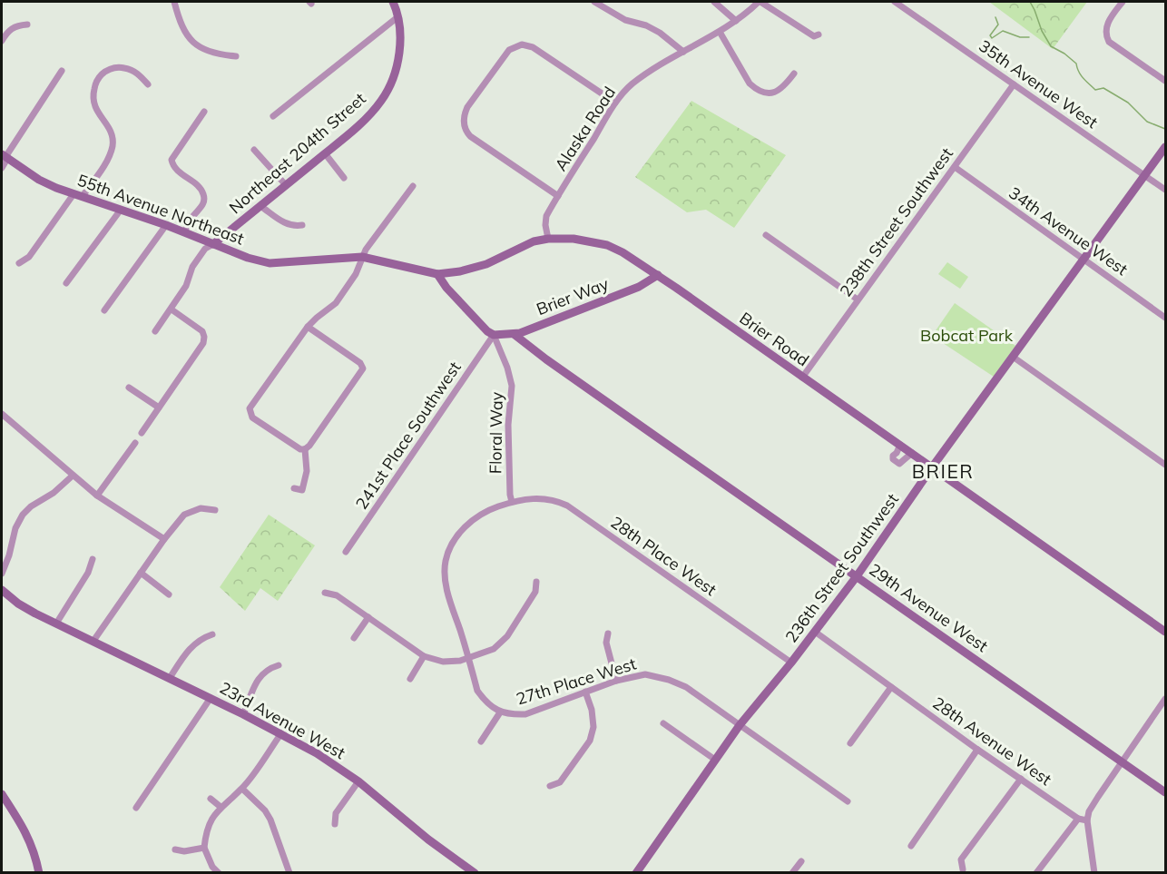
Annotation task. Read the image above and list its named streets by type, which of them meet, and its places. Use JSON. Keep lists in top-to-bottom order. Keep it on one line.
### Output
{"streets":{"street":["35th Avenue West","Alaska Road","Northeast 204th Street","55th Avenue Northeast","238th Street Southwest","34th Avenue West","Brier Way","Brier Road","Floral Way","241st Place Southwest","28th Place West","236th Street Southwest","29th Avenue West","27th Place West","23rd Avenue West","28th Avenue West"]},"crossings":[["35th Avenue West","238th Street Southwest"],["35th Avenue West","236th Street Southwest"],["Alaska Road","Brier Road"],["Northeast 204th Street","55th Avenue Northeast"],["55th Avenue Northeast","Brier Road"],["238th Street Southwest","34th Avenue West"],["238th Street Southwest","Brier Road"],["34th Avenue West","236th Street Southwest"],["Brier Way","Brier Road"],["Brier Way","Floral Way"],["Brier Way","241st Place Southwest"],["Brier Way","29th Avenue West"],["Brier Road","236th Street Southwest"],["Floral Way","241st Place Southwest"],["Floral Way","28th Place West"],["Floral Way","27th Place West"],["28th Place West","236th Street Southwest"],["28th Place West","27th Place West"],["236th Street Southwest","29th Avenue West"],["236th Street Southwest","27th Place West"],["236th Street Southwest","28th Avenue West"]],"districts":["BRIER"],"parks":["Bobcat Park"]}
